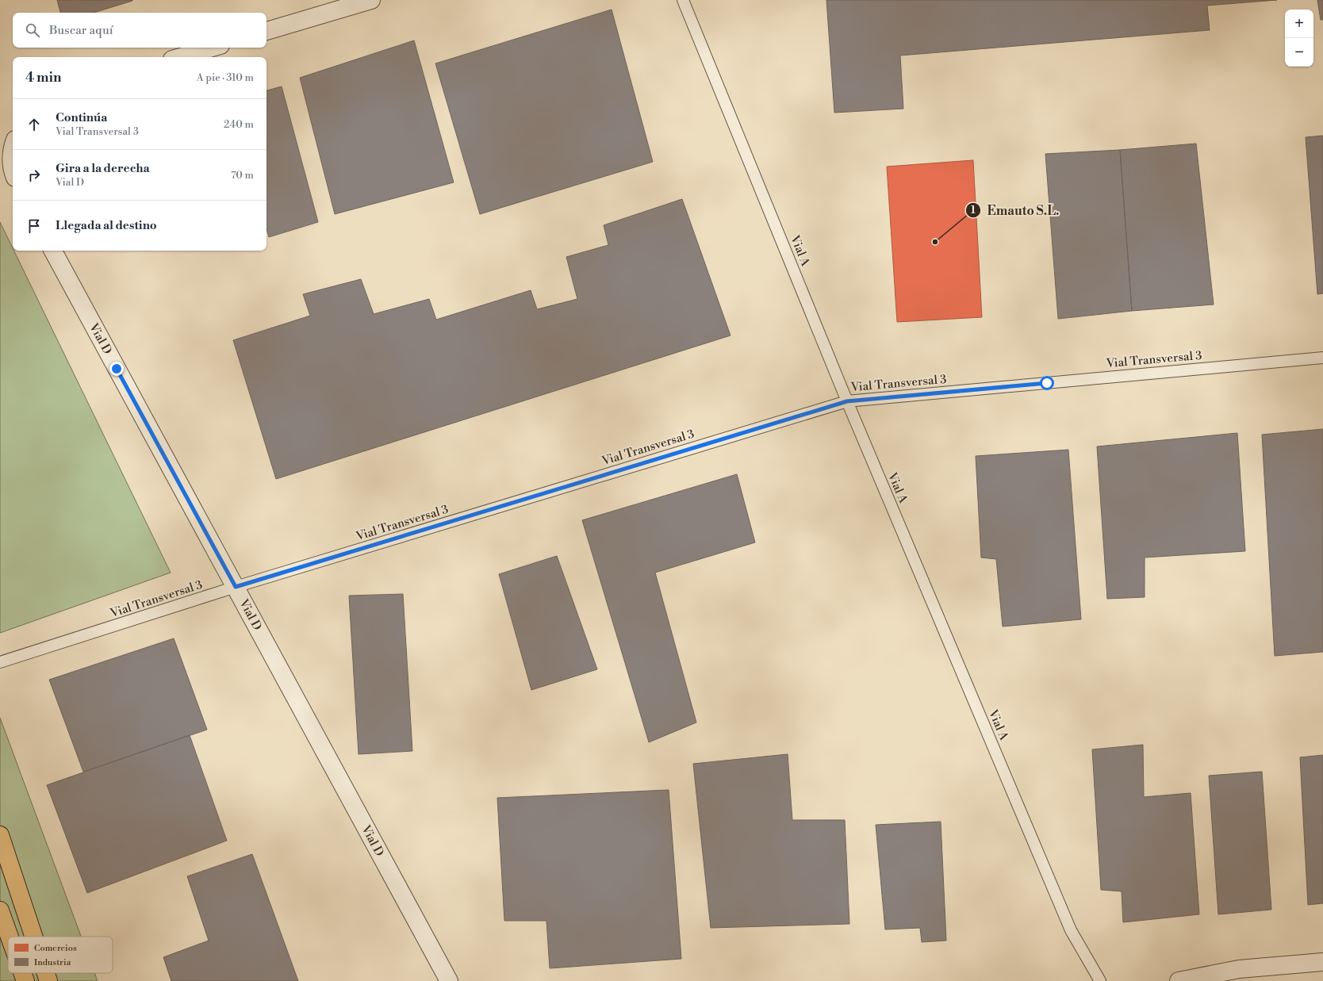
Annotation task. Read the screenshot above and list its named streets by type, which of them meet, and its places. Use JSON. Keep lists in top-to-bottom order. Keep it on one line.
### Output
{"streets":{"street":["Vial D"],"lane":["Vial A","Vial Transversal 3"]},"crossings":[["Vial A","Vial Transversal 3"],["Vial D","Vial Transversal 3"]],"places":["Emauto S.L."],"legend":["Comercios","Industria"],"page":{"map_buttons":["+","−"],"search":"Buscar aquí","heading":["4 min","A pie · 310 m"],"list":[["Continúa","Vial Transversal 3","240 m"],["Gira a la derecha","Vial D","70 m"],"Llegada al destino"]}}
